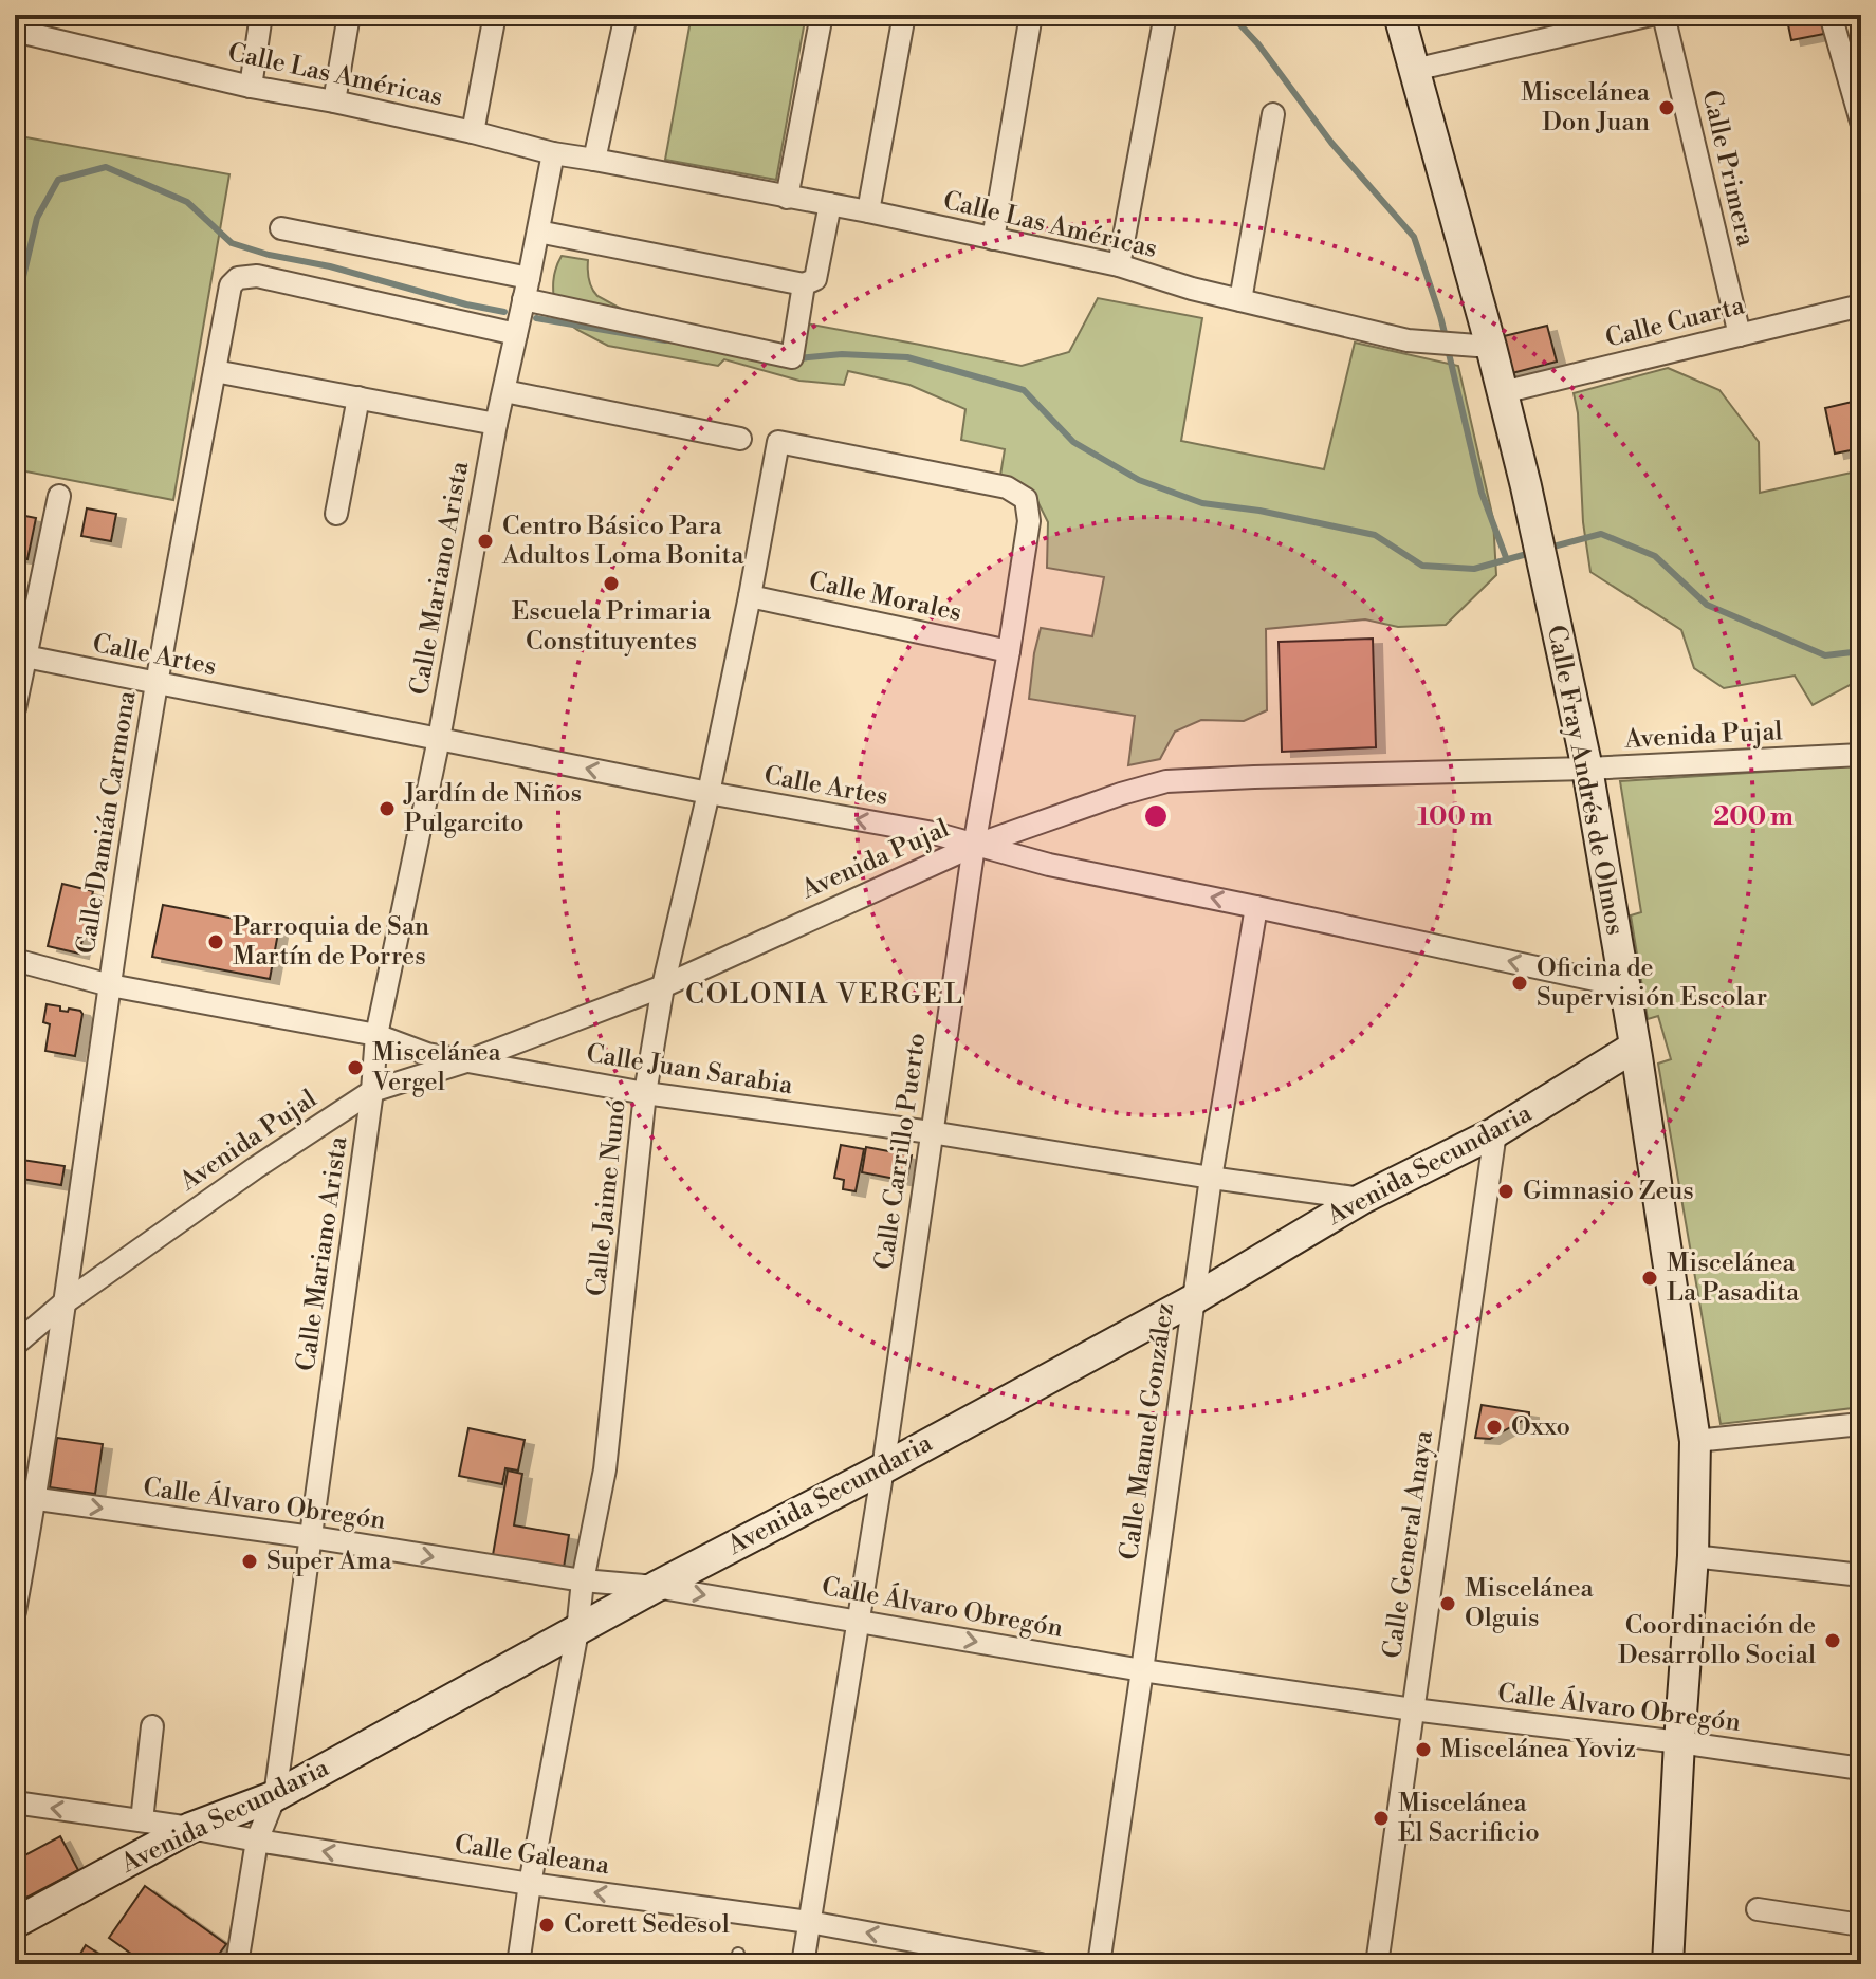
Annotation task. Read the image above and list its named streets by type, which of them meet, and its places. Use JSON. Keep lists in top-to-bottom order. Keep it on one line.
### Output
{"streets":{"street":["Calle Las Américas","Calle Primera","Calle Cuarta","Calle Mariano Arista","Calle Morales","Calle Artes","Avenida Pujal","Calle Fray Andrés de Olmos","Calle Damián Carmona","Calle Juan Sarabia","Calle Carrillo Puerto","Avenida Secundaria","Calle Jaime Nunó","Calle Manuel González","Calle Álvaro Obregón","Calle General Anaya","Calle Galeana"]},"crossings":[["Calle Las Américas","Calle Mariano Arista"],["Calle Las Américas","Calle Fray Andrés de Olmos"],["Calle Primera","Calle Cuarta"],["Calle Cuarta","Calle Fray Andrés de Olmos"],["Calle Mariano Arista","Calle Artes"],["Calle Mariano Arista","Avenida Pujal"],["Calle Mariano Arista","Calle Damián Carmona"],["Calle Mariano Arista","Calle Juan Sarabia"],["Calle Mariano Arista","Avenida Secundaria"],["Calle Mariano Arista","Calle Álvaro Obregón"],["Calle Mariano Arista","Calle Galeana"],["Calle Morales","Calle Carrillo Puerto"],["Calle Morales","Calle Jaime Nunó"],["Calle Artes","Avenida Pujal"],["Calle Artes","Calle Fray Andrés de Olmos"],["Calle Artes","Calle Damián Carmona"],["Calle Artes","Calle Carrillo Puerto"],["Calle Artes","Calle Jaime Nunó"],["Calle Artes","Calle Manuel González"],["Avenida Pujal","Calle Fray Andrés de Olmos"],["Avenida Pujal","Calle Damián Carmona"],["Avenida Pujal","Calle Juan Sarabia"],["Avenida Pujal","Calle Carrillo Puerto"],["Avenida Pujal","Calle Jaime Nunó"],["Calle Fray Andrés de Olmos","Avenida Secundaria"],["Calle Fray Andrés de Olmos","Calle Álvaro Obregón"],["Calle Damián Carmona","Calle Juan Sarabia"],["Calle Damián Carmona","Calle Álvaro Obregón"],["Calle Juan Sarabia","Calle Carrillo Puerto"],["Calle Juan Sarabia","Avenida Secundaria"],["Calle Juan Sarabia","Calle Jaime Nunó"],["Calle Juan Sarabia","Calle Manuel González"],["Calle Carrillo Puerto","Avenida Secundaria"],["Calle Carrillo Puerto","Calle Jaime Nunó"],["Calle Carrillo Puerto","Calle Álvaro Obregón"],["Calle Carrillo Puerto","Calle Galeana"],["Avenida Secundaria","Calle Jaime Nunó"],["Avenida Secundaria","Calle Manuel González"],["Avenida Secundaria","Calle Álvaro Obregón"],["Avenida Secundaria","Calle General Anaya"],["Avenida Secundaria","Calle Galeana"],["Calle Jaime Nunó","Calle Álvaro Obregón"],["Calle Jaime Nunó","Calle Galeana"],["Calle Manuel González","Calle Álvaro Obregón"],["Calle Álvaro Obregón","Calle General Anaya"]],"one_way":["Calle Artes","Calle Álvaro Obregón","Calle Galeana"],"districts":["COLONIA VERGEL"],"places":["Miscelánea Don Juan","Centro Básico Para Adultos Loma Bonita","Escuela Primaria Constituyentes","Jardín de Niños Pulgarcito","Parroquia de San Martín de Porres","Oficina de Supervisión Escolar","Miscelánea Vergel","Gimnasio Zeus","Miscelánea La Pasadita","Oxxo","Super Ama","Miscelánea Olguis","Coordinación de Desarrollo Social","Miscelánea Yoviz","Miscelánea El Sacrificio","Corett Sedesol"],"rings":["100 m","200 m"]}
